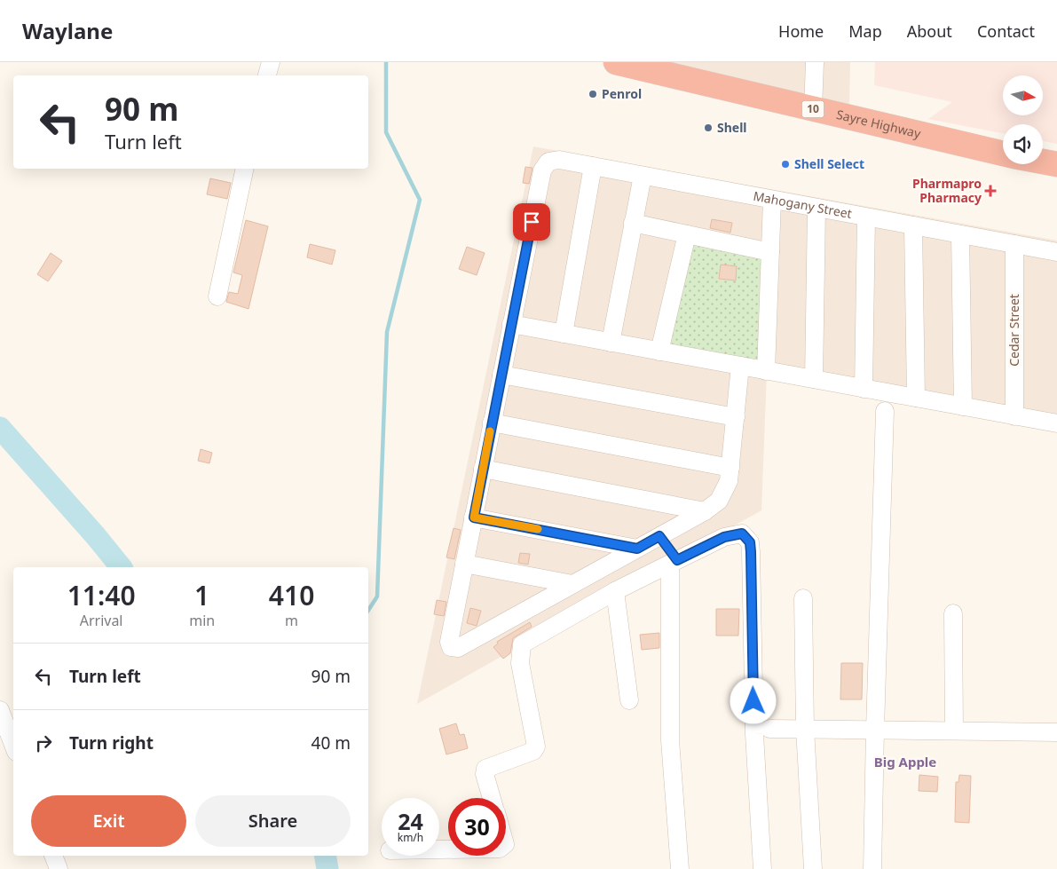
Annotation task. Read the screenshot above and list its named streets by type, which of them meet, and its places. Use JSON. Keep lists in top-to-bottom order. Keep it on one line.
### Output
{"streets":{"highway":["10","Sayre Highway"],"street":["Mahogany Street","Cedar Street"]},"crossings":[["Mahogany Street","Cedar Street"]],"districts":["Big Apple"],"places":{"other":["Penrol","Shell","Shell Select"],"health":["Pharmapro Pharmacy"]},"north":"right","page":{"header":"Waylane","nav":["Home","Map","About","Contact"],"turn":["90 m","Turn left"],"eta":["11:40","Arrival","1","min","410","m"],"list":[{"name":"Turn left","value":"90 m"},{"name":"Turn right","value":"40 m"}],"buttons":["Exit","Share"],"speed":"24 km/h","limit":"30"}}
